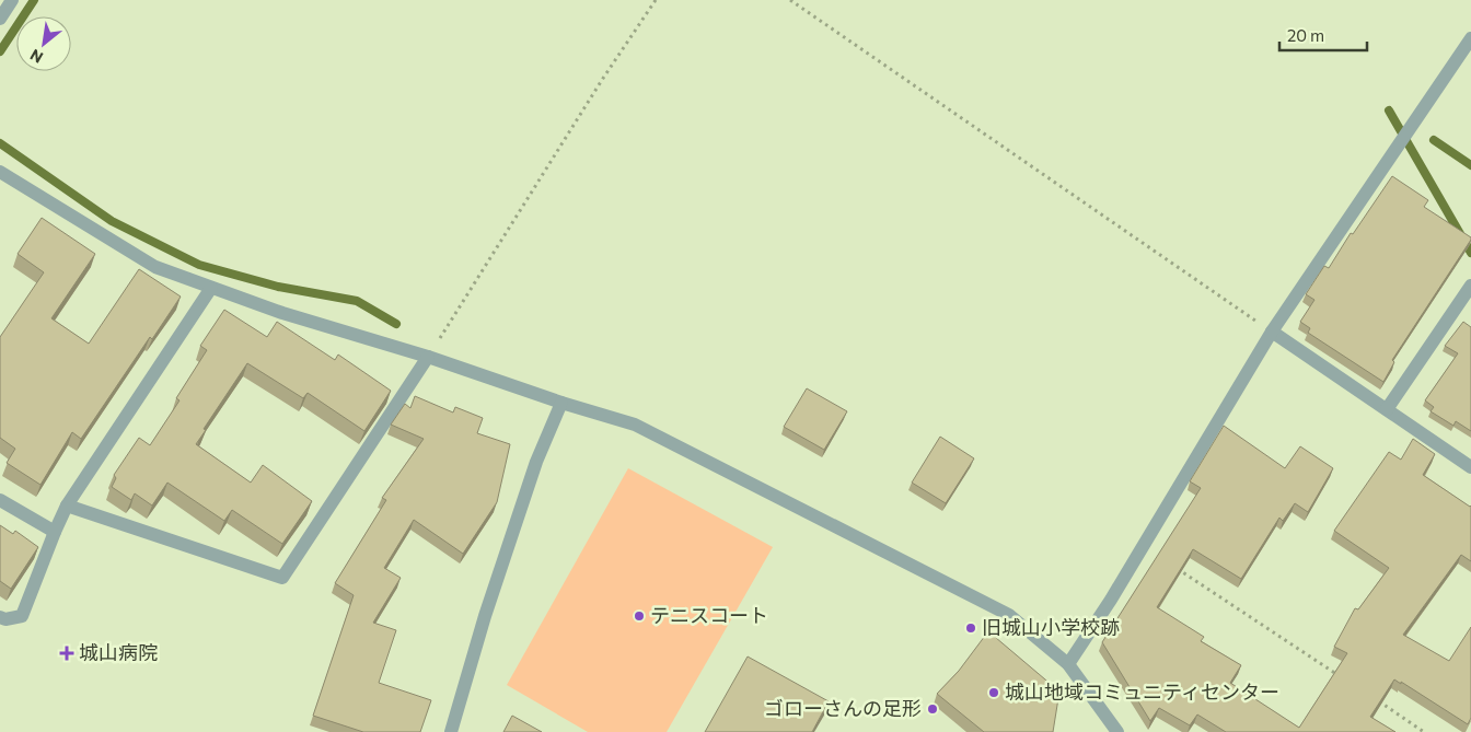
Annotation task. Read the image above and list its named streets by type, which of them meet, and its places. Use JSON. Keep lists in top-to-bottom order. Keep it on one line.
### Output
{"places":{"other":["テニスコート","旧城山小学校跡","城山地域コミュニティセンター","ゴローさんの足形"],"health":["城山病院"]},"scale_bar":"20 m","north":"bottom left"}
